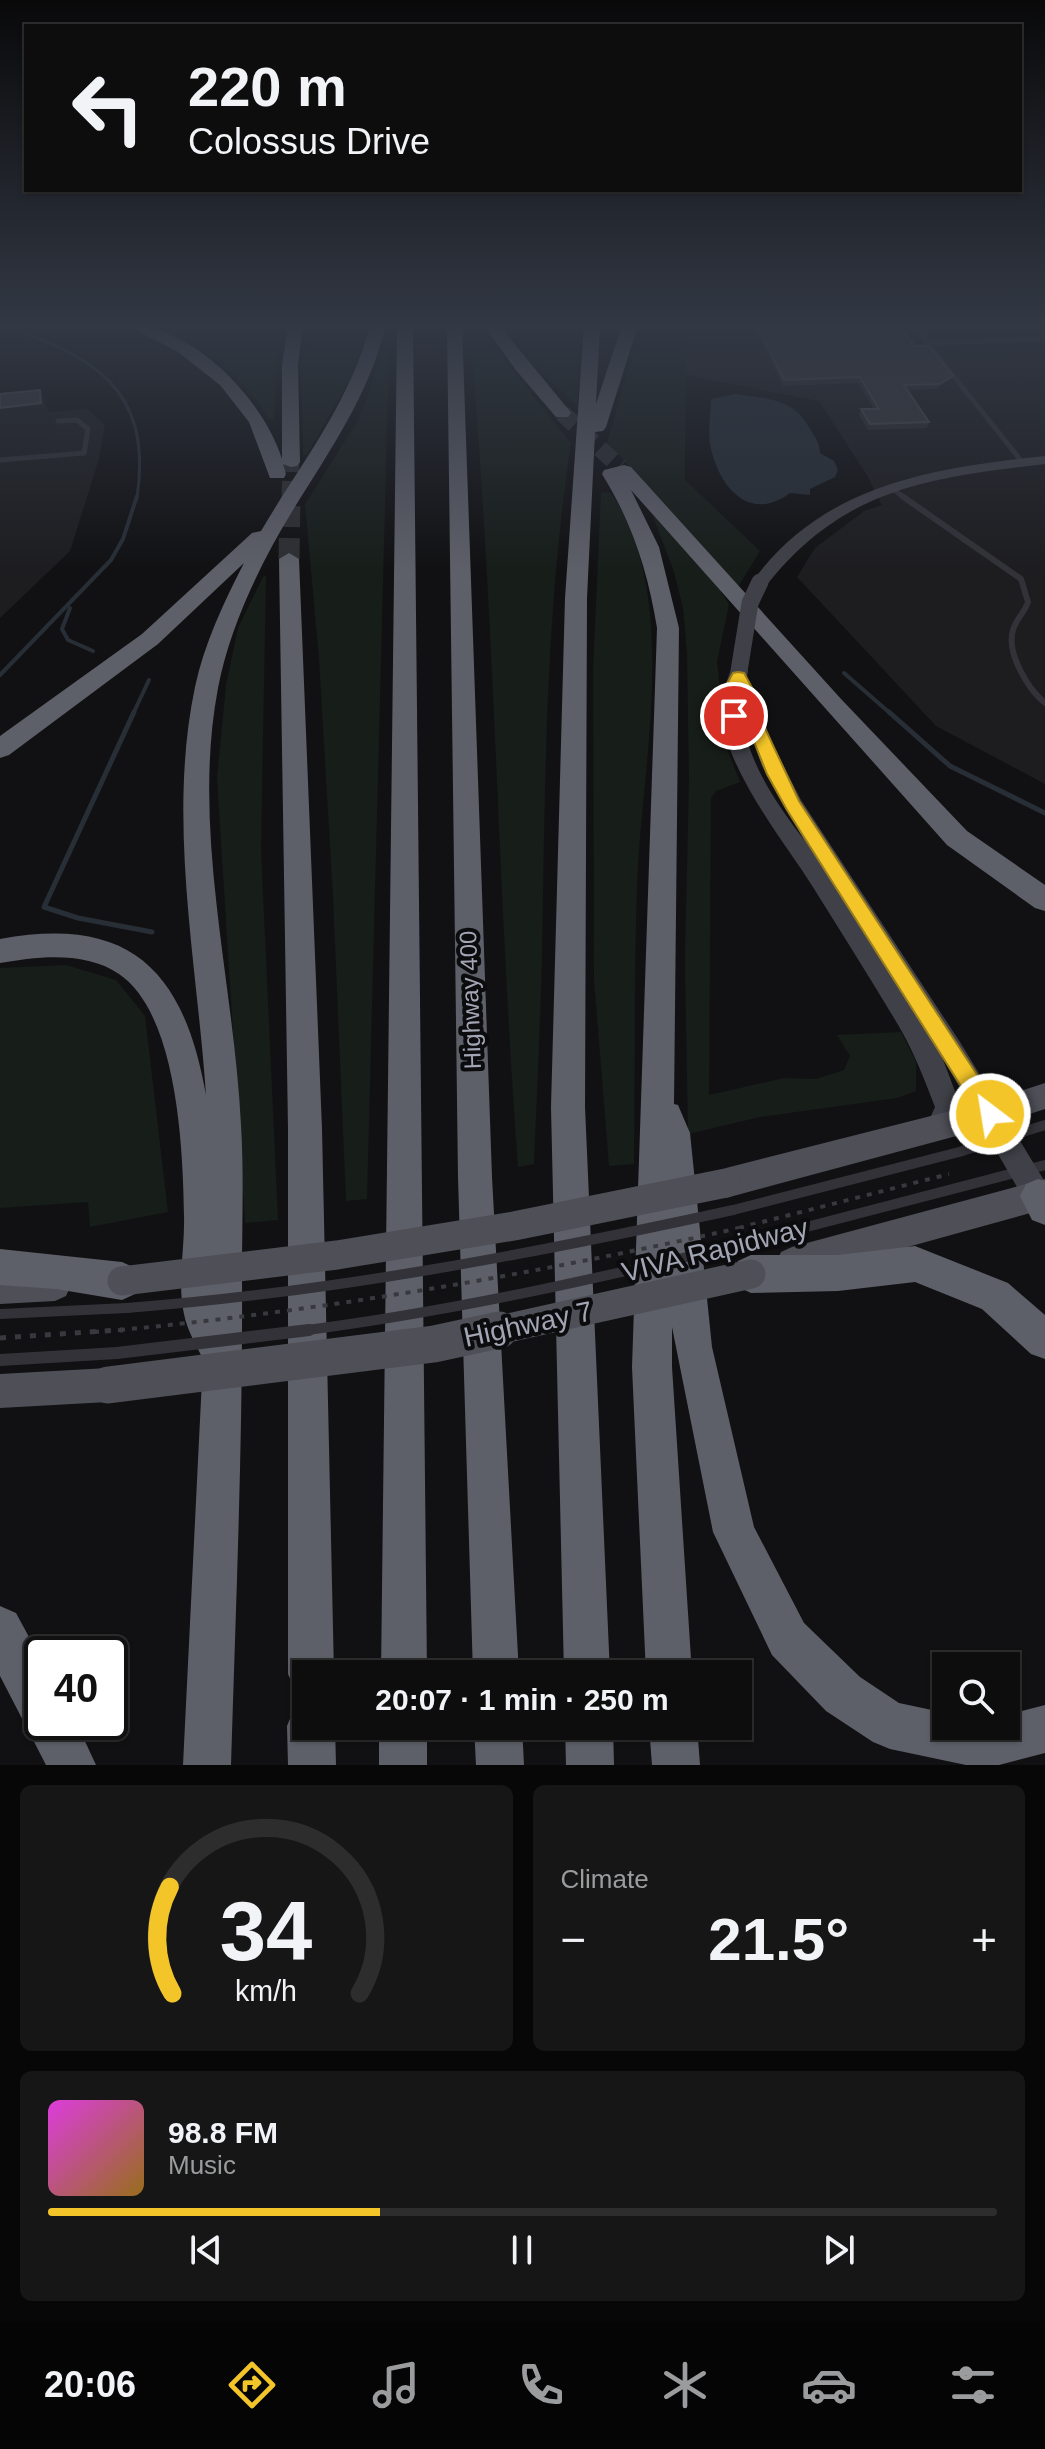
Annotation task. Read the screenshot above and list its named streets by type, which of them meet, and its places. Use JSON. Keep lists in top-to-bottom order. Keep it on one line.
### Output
{"streets":{"highway":["Highway 400"],"main road":["Highway 7"],"lane":["VIVA Rapidway"]},"page":{"turn":["220 m","Colossus Drive"],"limit":"40","trip":"20:07 · 1 min · 250 m","tile":"Climate","heat":["−","21.5°","+"],"song":["98.8 FM","Music"],"tabs":"20:06","gauge":["34","km/h"]}}
